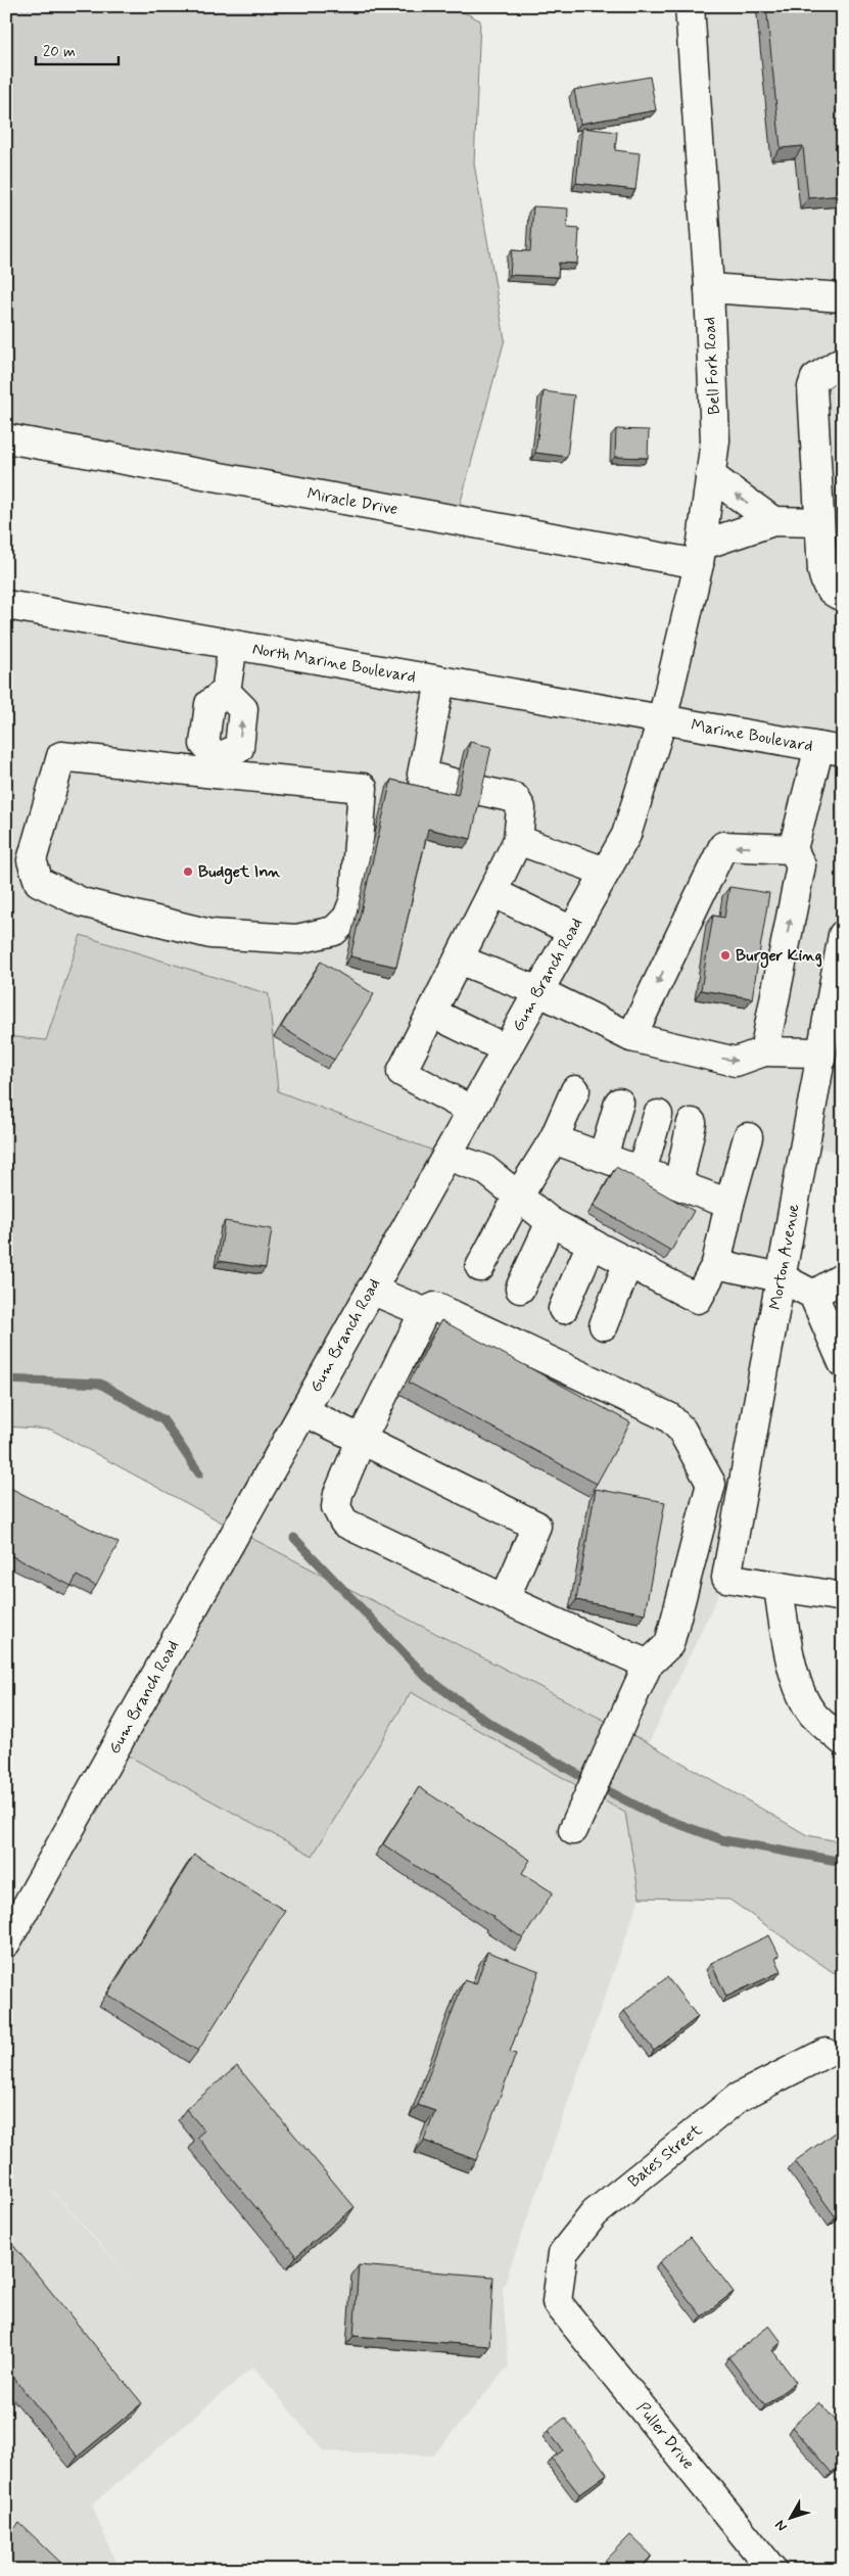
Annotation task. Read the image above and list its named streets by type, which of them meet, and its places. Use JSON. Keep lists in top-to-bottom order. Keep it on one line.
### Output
{"streets":{"main road":["Bell Fork Road","Miracle Drive","North Marine Boulevard","Marine Boulevard","Gum Branch Road","Morton Avenue","Bates Street","Puller Drive"]},"crossings":[["Bell Fork Road","Miracle Drive"],["Bell Fork Road","North Marine Boulevard"],["Bell Fork Road","Marine Boulevard"],["Bell Fork Road","Gum Branch Road"],["North Marine Boulevard","Marine Boulevard"],["North Marine Boulevard","Gum Branch Road"],["Marine Boulevard","Gum Branch Road"],["Bates Street","Puller Drive"]],"places":["Budget Inn","Burger King"],"scale_bar":"20 m","north":"bottom left"}
